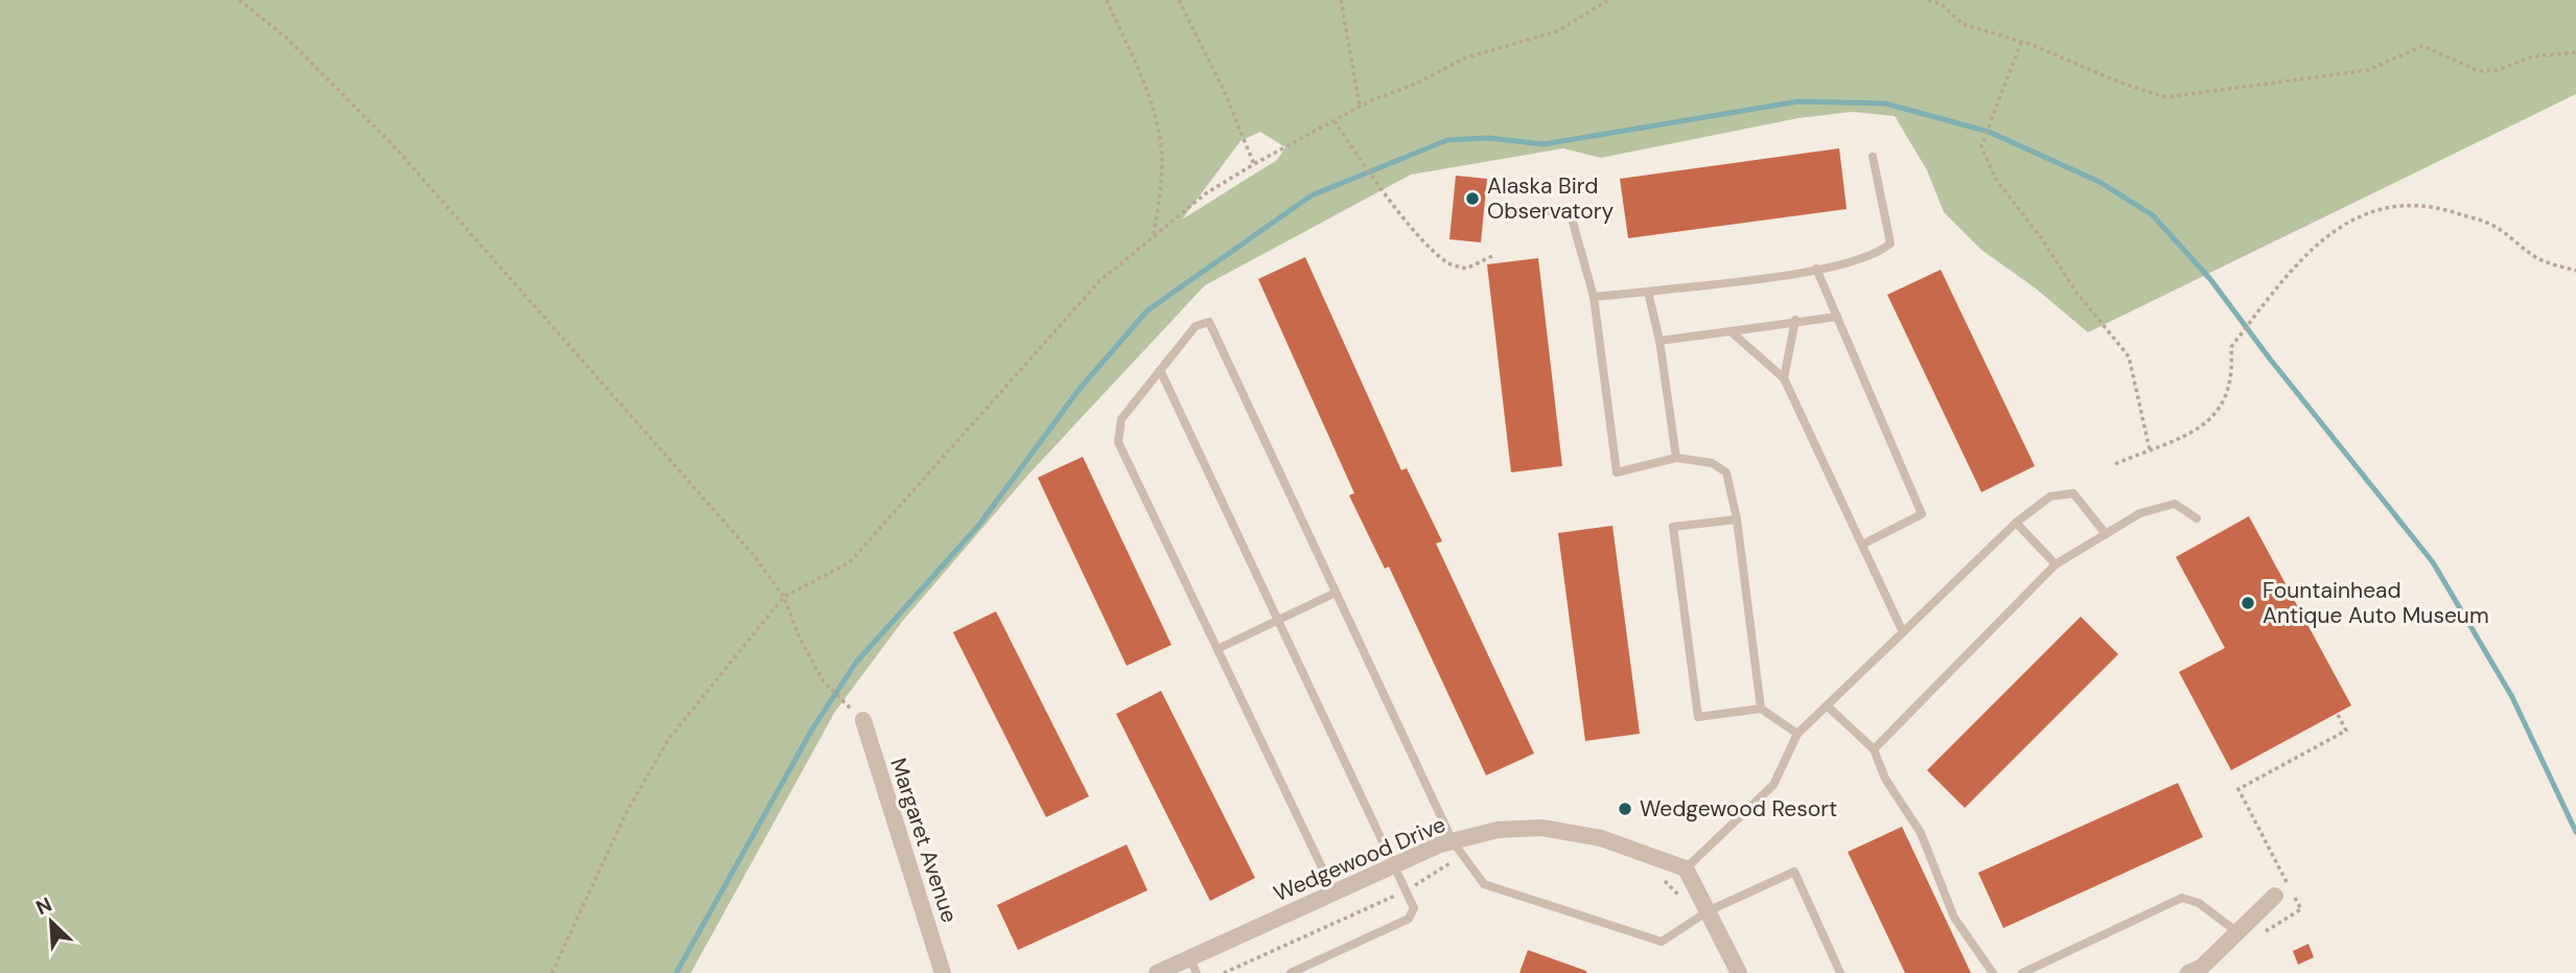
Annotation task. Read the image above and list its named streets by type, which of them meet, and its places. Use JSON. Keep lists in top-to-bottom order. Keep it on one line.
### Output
{"streets":{"street":["Margaret Avenue","Wedgewood Drive"]},"places":["Alaska Bird Observatory","Fountainhead Antique Auto Museum","Wedgewood Resort"],"north":"top left"}
